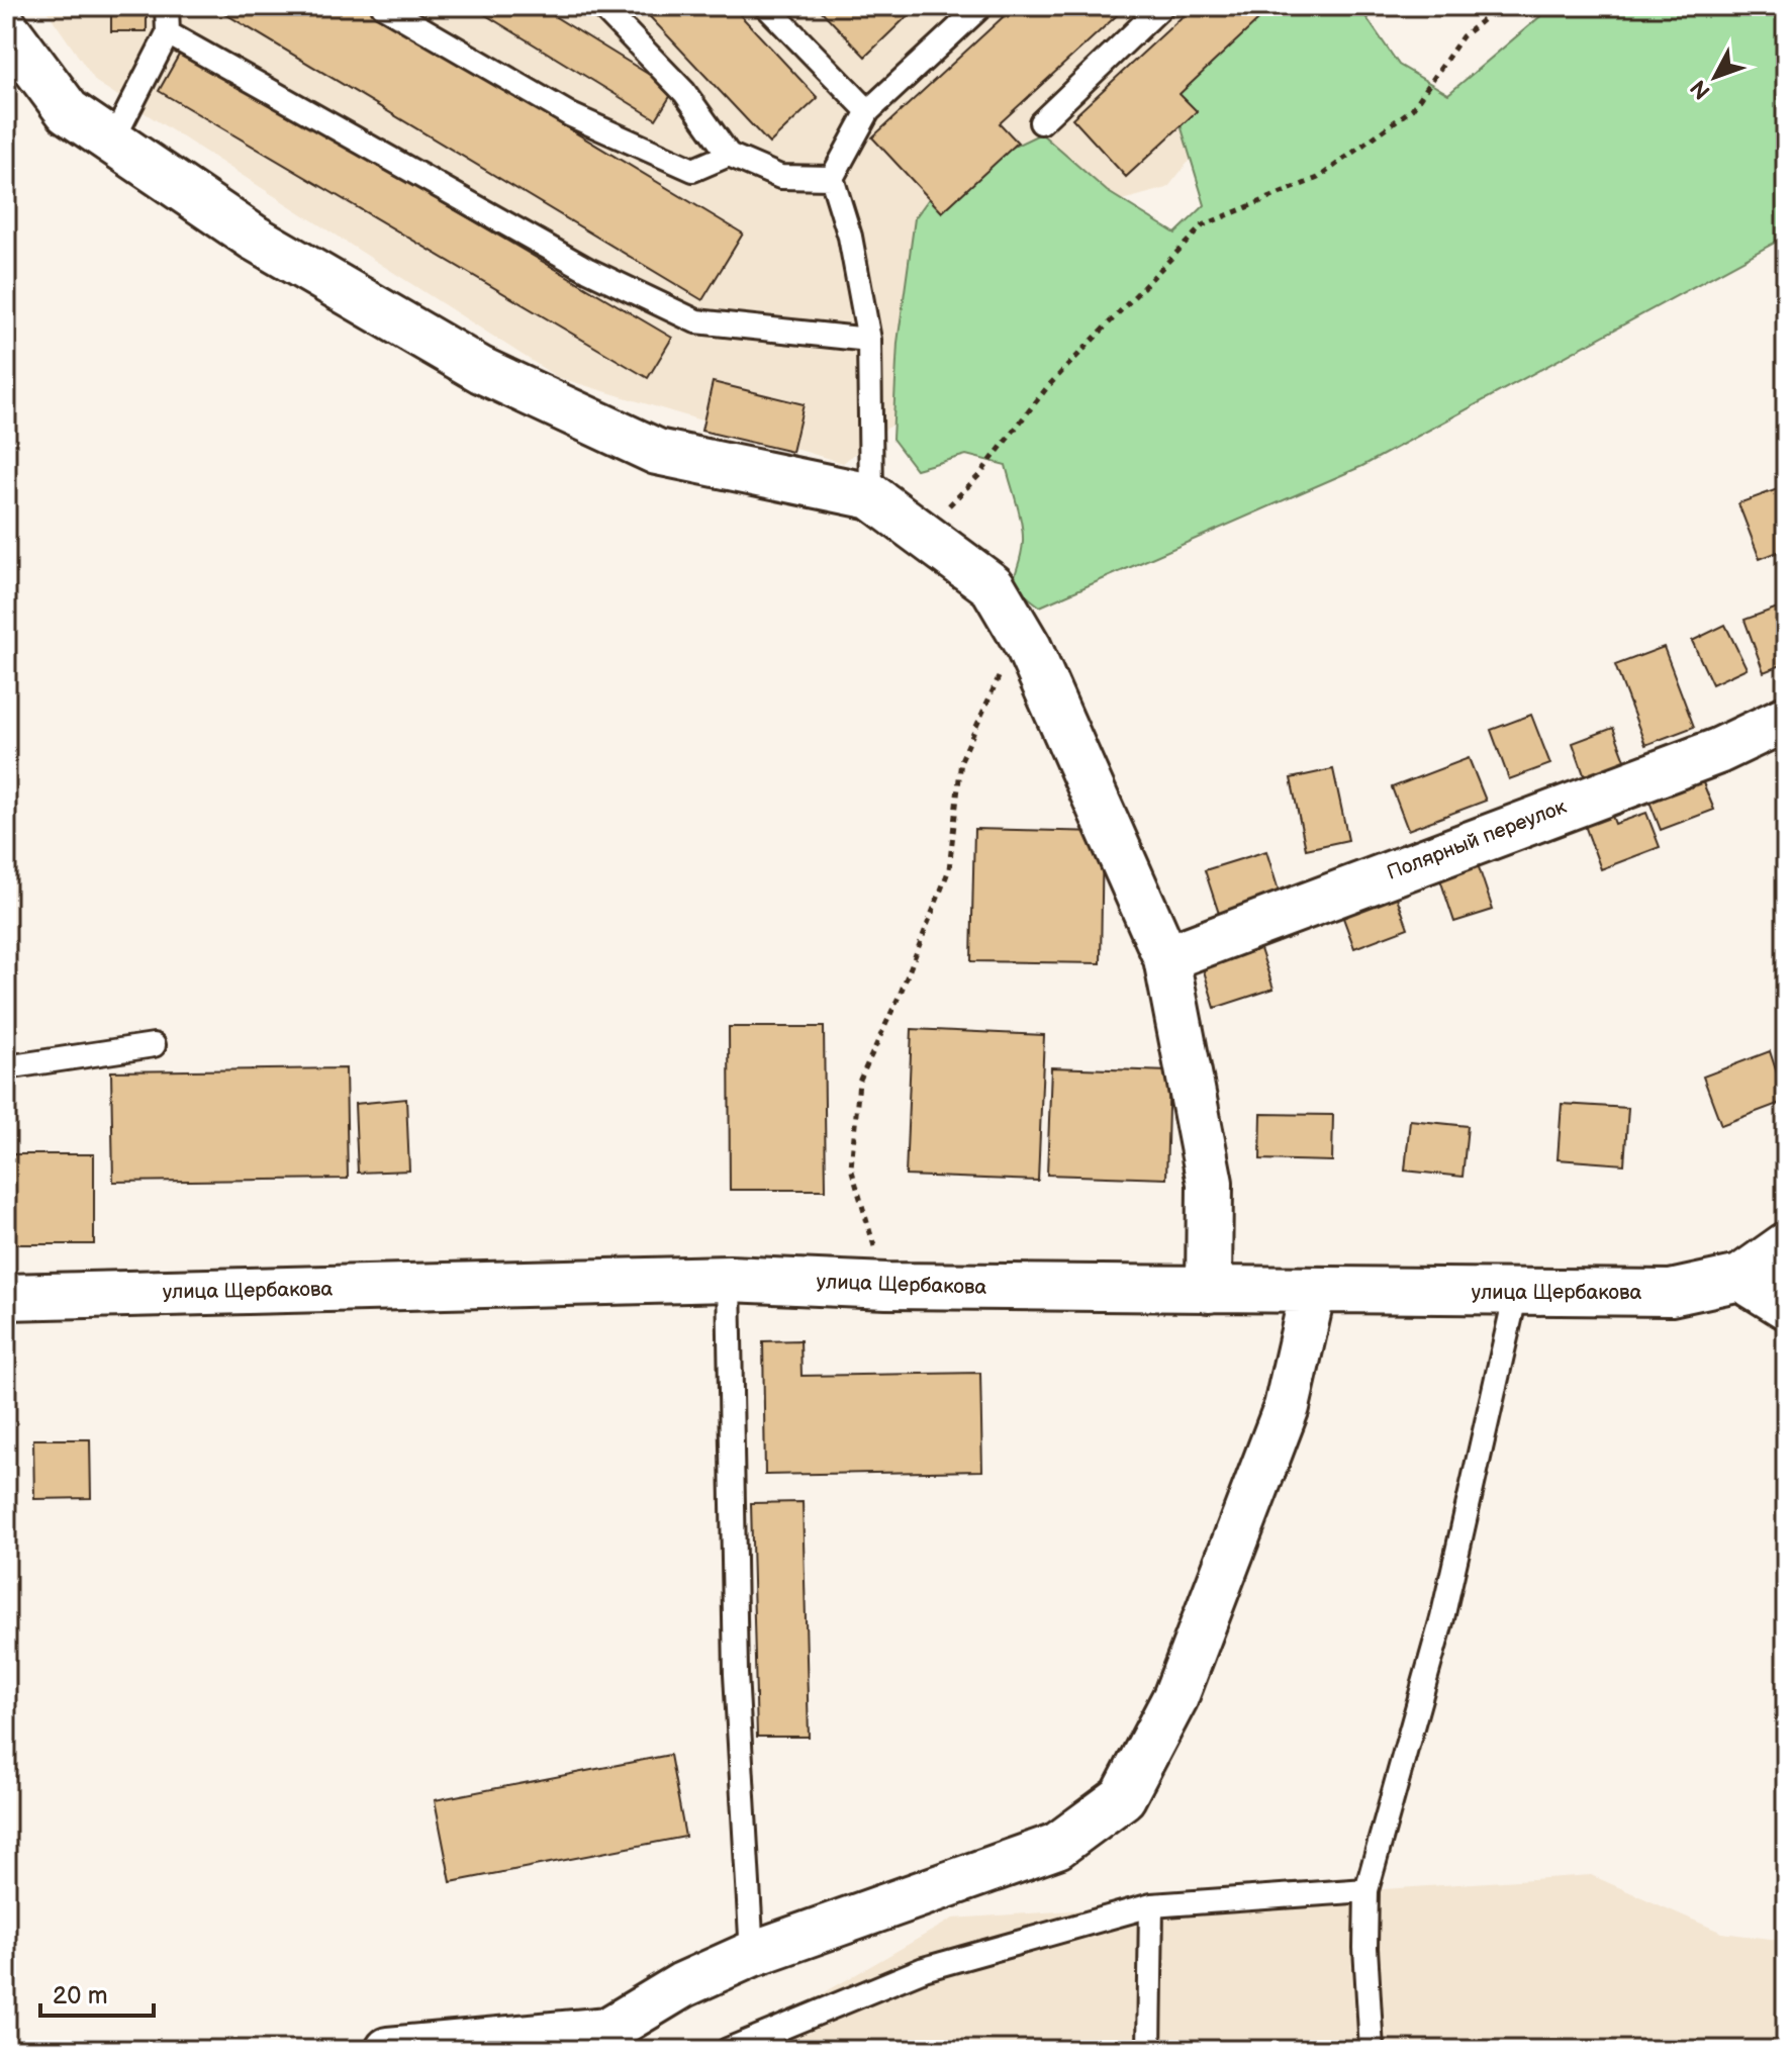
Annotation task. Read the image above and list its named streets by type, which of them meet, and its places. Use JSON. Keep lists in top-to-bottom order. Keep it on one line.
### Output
{"streets":{"street":["Полярный переулок","улица Щербакова"]},"scale_bar":"20 m","north":"bottom left"}
